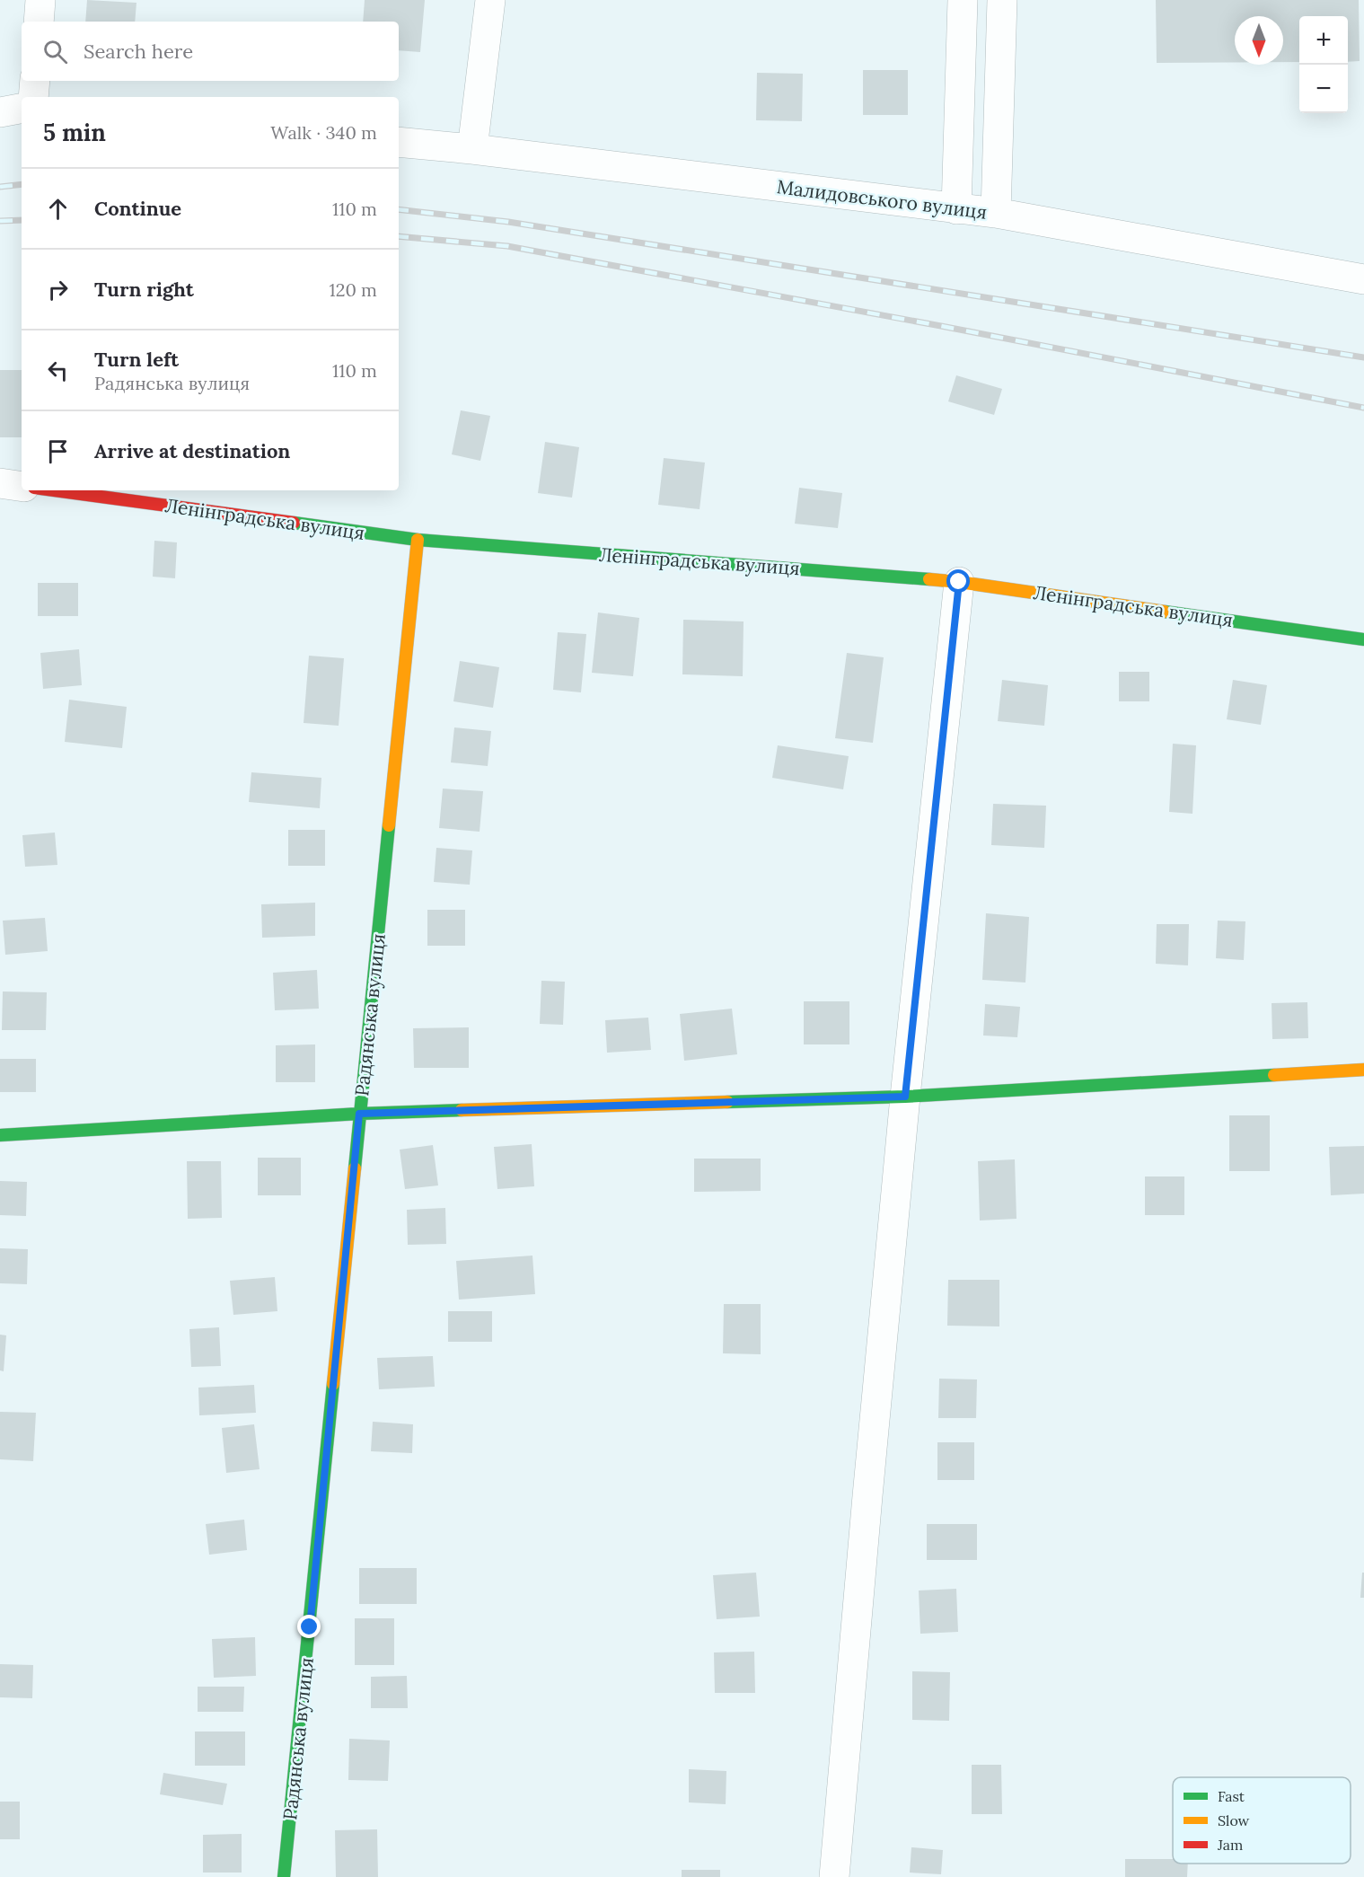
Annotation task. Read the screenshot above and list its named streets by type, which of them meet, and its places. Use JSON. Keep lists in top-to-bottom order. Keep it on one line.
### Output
{"streets":{"street":["Малидовського вулиця","Ленінградська вулиця","Радянська вулиця"]},"crossings":[["Ленінградська вулиця","Радянська вулиця"]],"legend":["Fast","Slow","Jam"],"north":"bottom","page":{"map_buttons":["+","−"],"search":"Search here","heading":["5 min","Walk · 340 m"],"list":[["Continue","110 m"],["Turn right","120 m"],["Turn left","Радянська вулиця","110 m"],"Arrive at destination"]}}
